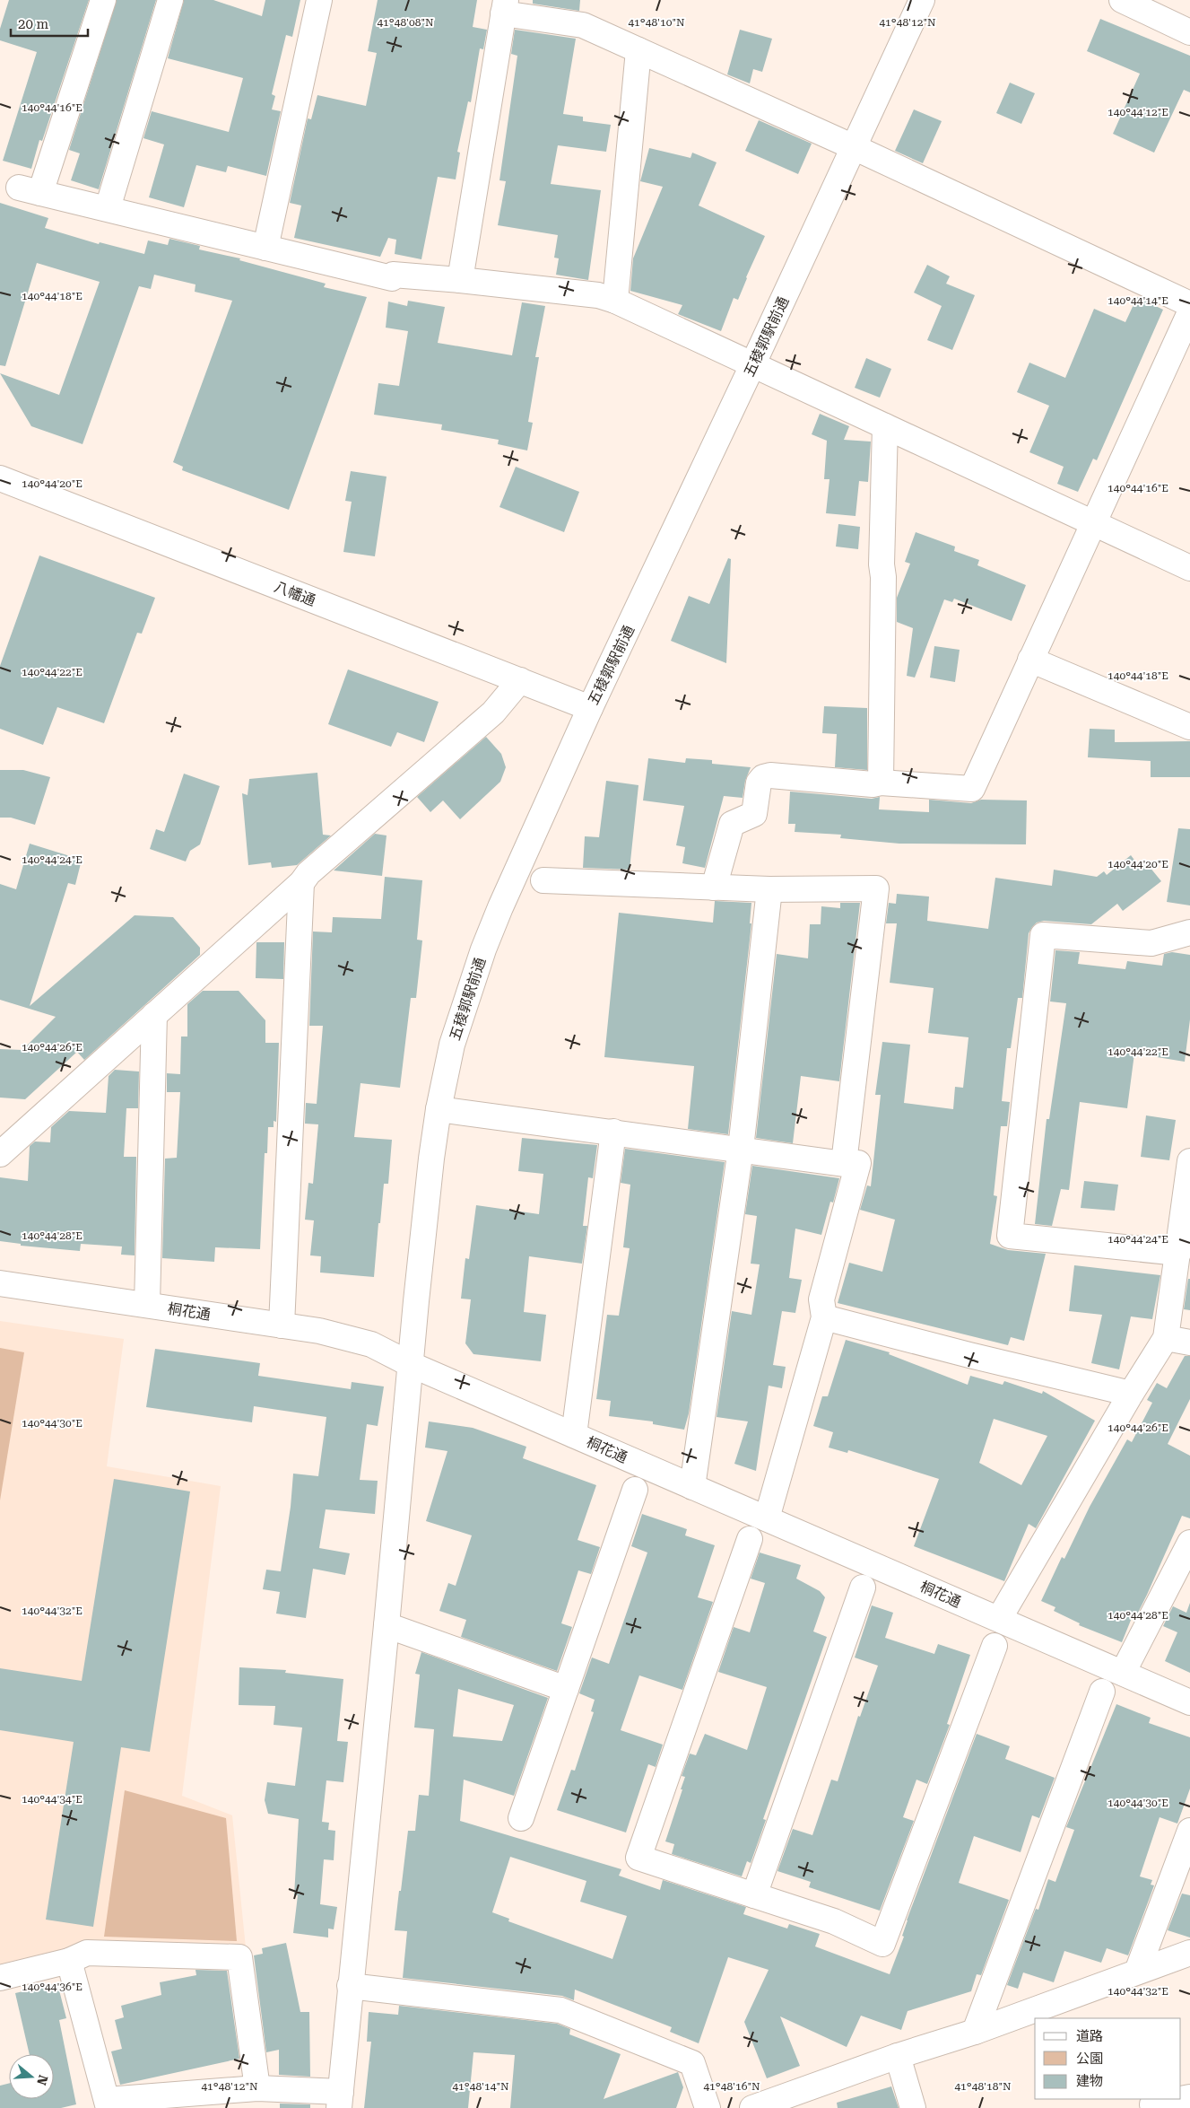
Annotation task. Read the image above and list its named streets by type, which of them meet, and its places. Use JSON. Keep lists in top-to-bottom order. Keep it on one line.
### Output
{"streets":{"street":["五稜郭駅前通","八幡通","桐花通"]},"crossings":[["五稜郭駅前通","八幡通"],["五稜郭駅前通","桐花通"]],"legend":["道路","公園","建物"],"scale_bar":"20 m","north":"right","coordinates":["41°48'08\"N","41°48'10\"N","41°48'12\"N","140°44'16\"E","140°44'12\"E","140°44'18\"E","140°44'14\"E","140°44'20\"E","140°44'22\"E","140°44'24\"E","140°44'26\"E","140°44'28\"E","140°44'30\"E","140°44'32\"E","140°44'34\"E","140°44'36\"E","41°48'14\"N","41°48'16\"N","41°48'18\"N"]}
